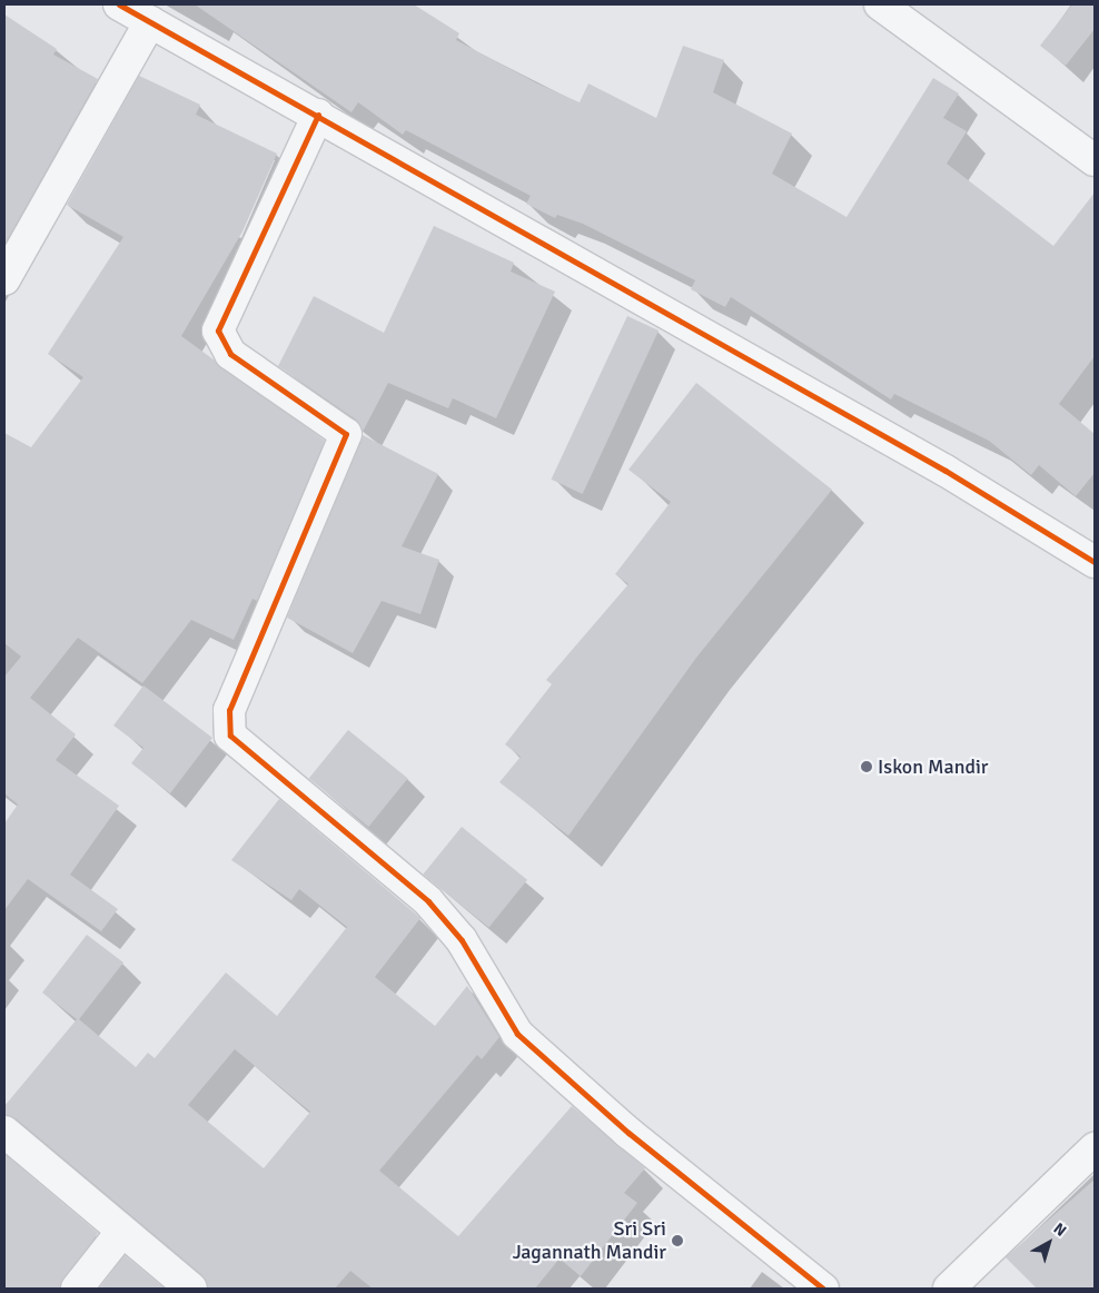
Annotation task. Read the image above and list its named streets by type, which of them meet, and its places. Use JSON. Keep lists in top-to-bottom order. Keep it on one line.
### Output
{"places":["Iskon Mandir","Sri Sri Jagannath Mandir"],"north":"top right"}
